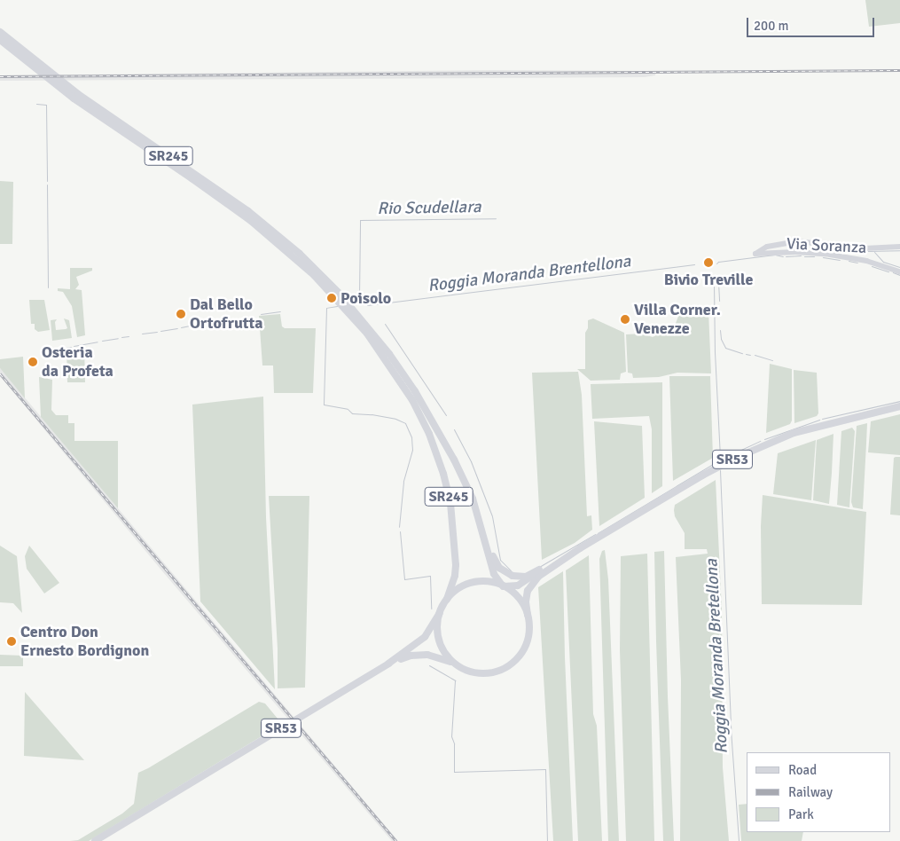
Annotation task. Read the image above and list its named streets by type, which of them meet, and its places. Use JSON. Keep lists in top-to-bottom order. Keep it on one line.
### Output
{"streets":{"main road":["SR245","Via Soranza","SR53"]},"crossings":[["SR245","SR53"]],"water":["Rio Scudellara","Roggia Moranda Brentellona","Roggia Moranda Bretellona"],"places":["Bivio Treville","Poisolo","Dal Bello Ortofrutta","Villa Corner. Venezze","Osteria da Profeta","Centro Don Ernesto Bordignon"],"legend":["Road","Railway","Park"],"scale_bar":"200 m"}
